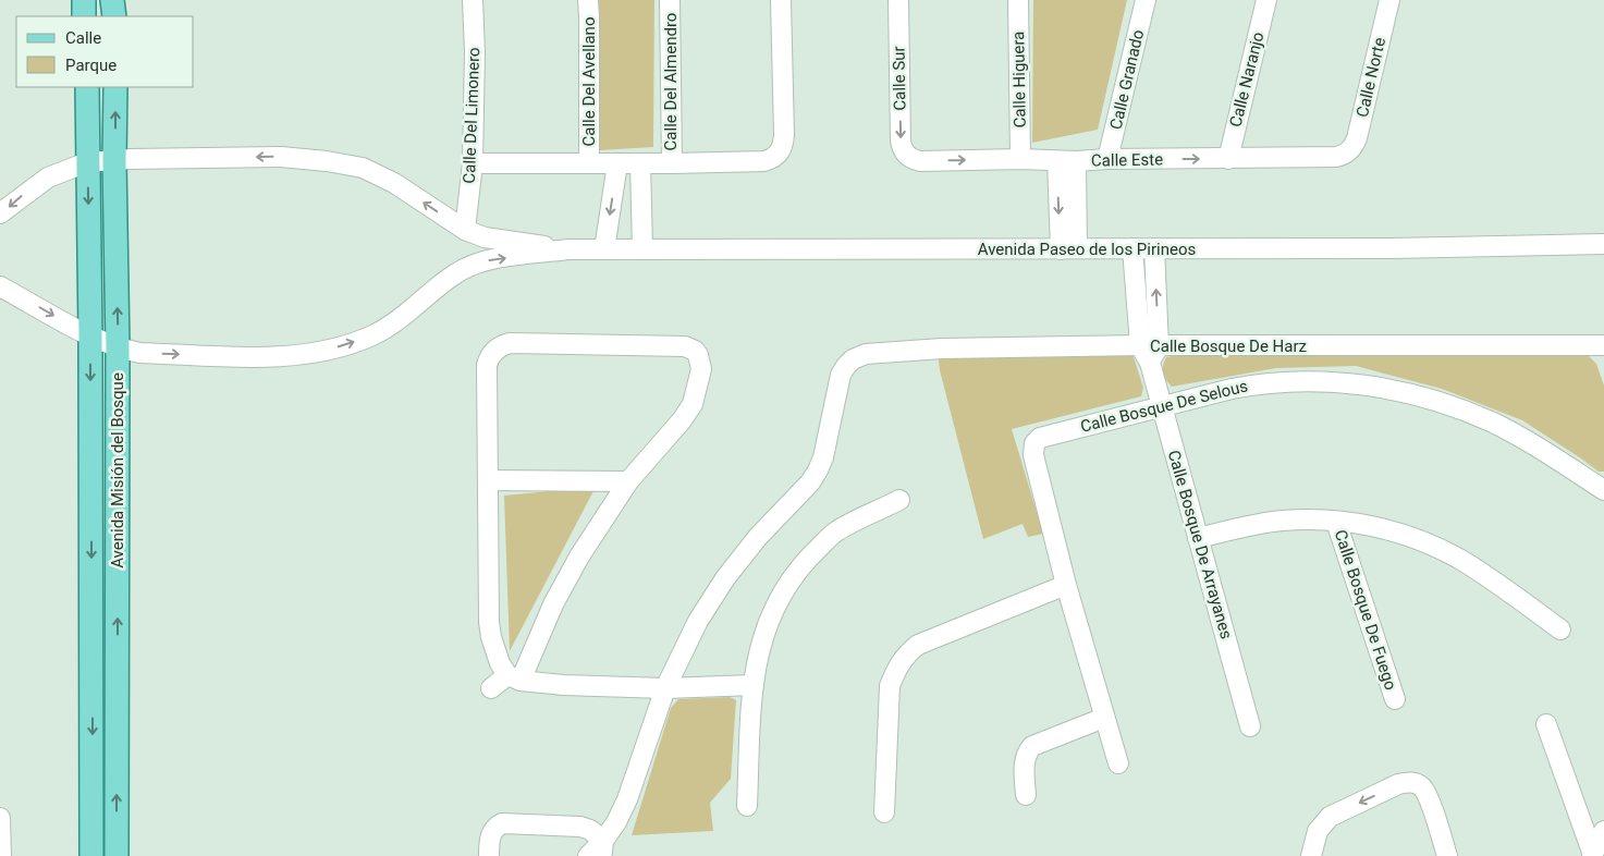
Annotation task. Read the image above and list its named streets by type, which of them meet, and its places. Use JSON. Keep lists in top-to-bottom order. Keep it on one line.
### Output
{"streets":{"main road":["Avenida Misión del Bosque"],"street":["Calle Norte","Calle Sur","Calle Higuera","Calle Granado","Calle Naranjo","Calle Del Avellano","Calle Del Almendro","Calle Del Limonero","Calle Este","Avenida Paseo de los Pirineos","Calle Bosque De Harz","Calle Bosque De Selous","Calle Bosque De Arrayanes","Calle Bosque De Fuego"]},"crossings":[["Calle Norte","Calle Este"],["Calle Sur","Calle Este"],["Calle Higuera","Calle Este"],["Calle Granado","Calle Este"],["Calle Naranjo","Calle Este"],["Avenida Paseo de los Pirineos","Calle Bosque De Arrayanes"],["Calle Bosque De Harz","Calle Bosque De Arrayanes"],["Calle Bosque De Selous","Calle Bosque De Arrayanes"]],"one_way":["Calle Sur","Calle Este"],"legend":["Calle","Parque"]}
